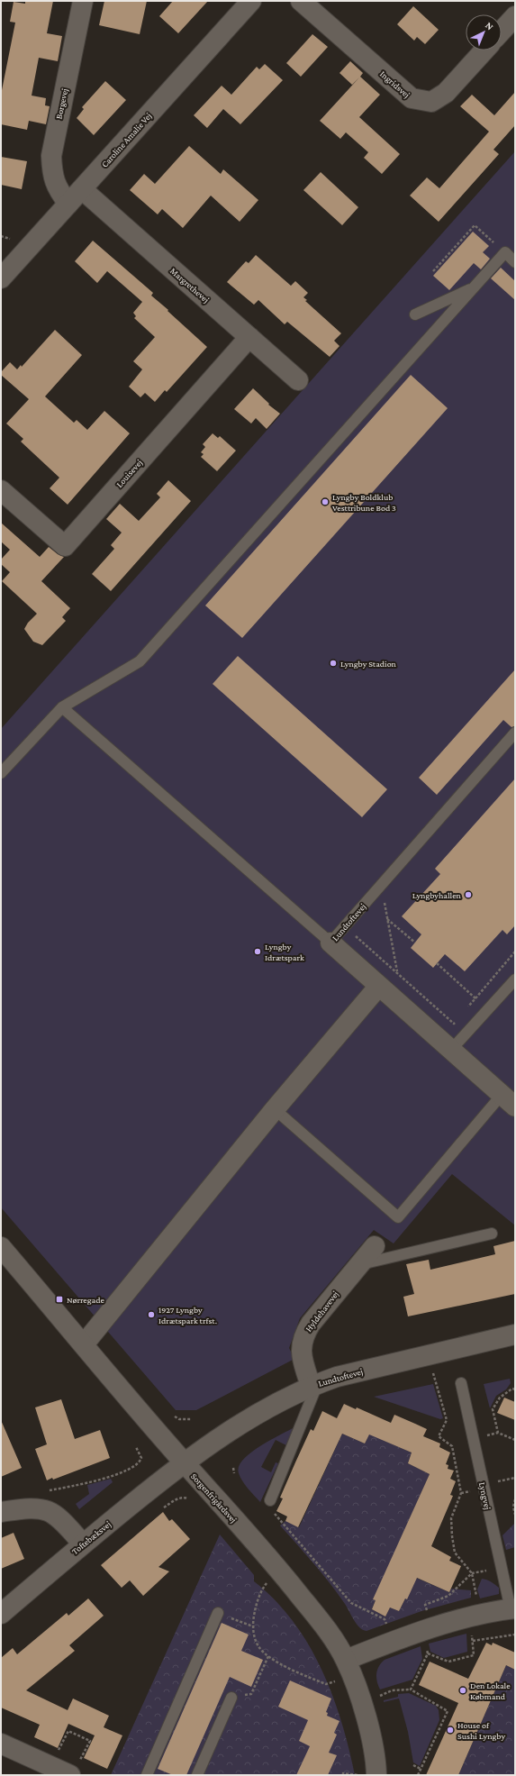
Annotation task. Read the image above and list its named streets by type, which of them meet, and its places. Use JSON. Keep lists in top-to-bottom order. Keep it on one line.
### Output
{"streets":{"street":["Ingridsvej","Borgevej","Caroline Amalie Vej","Margrethevej","Louisevej","Lundtoftevej","Hyldehavevej","Lyngvej","Sorgenfrigårdsvej","Toftebæksvej"]},"crossings":[["Borgevej","Caroline Amalie Vej"],["Caroline Amalie Vej","Margrethevej"],["Margrethevej","Louisevej"],["Lundtoftevej","Hyldehavevej"],["Lundtoftevej","Sorgenfrigårdsvej"],["Lundtoftevej","Toftebæksvej"],["Lyngvej","Sorgenfrigårdsvej"],["Sorgenfrigårdsvej","Toftebæksvej"]],"places":{"other":["Lyngby Boldklub Vesttribune Bod 3","Lyngby Stadion","Lyngbyhallen","Lyngby Idrætspark","1927 Lyngby Idrætspark trfst.","Den Lokale Købmand","House of Sushi Lyngby"],"transit":["Nørregade"]},"north":"top right"}
